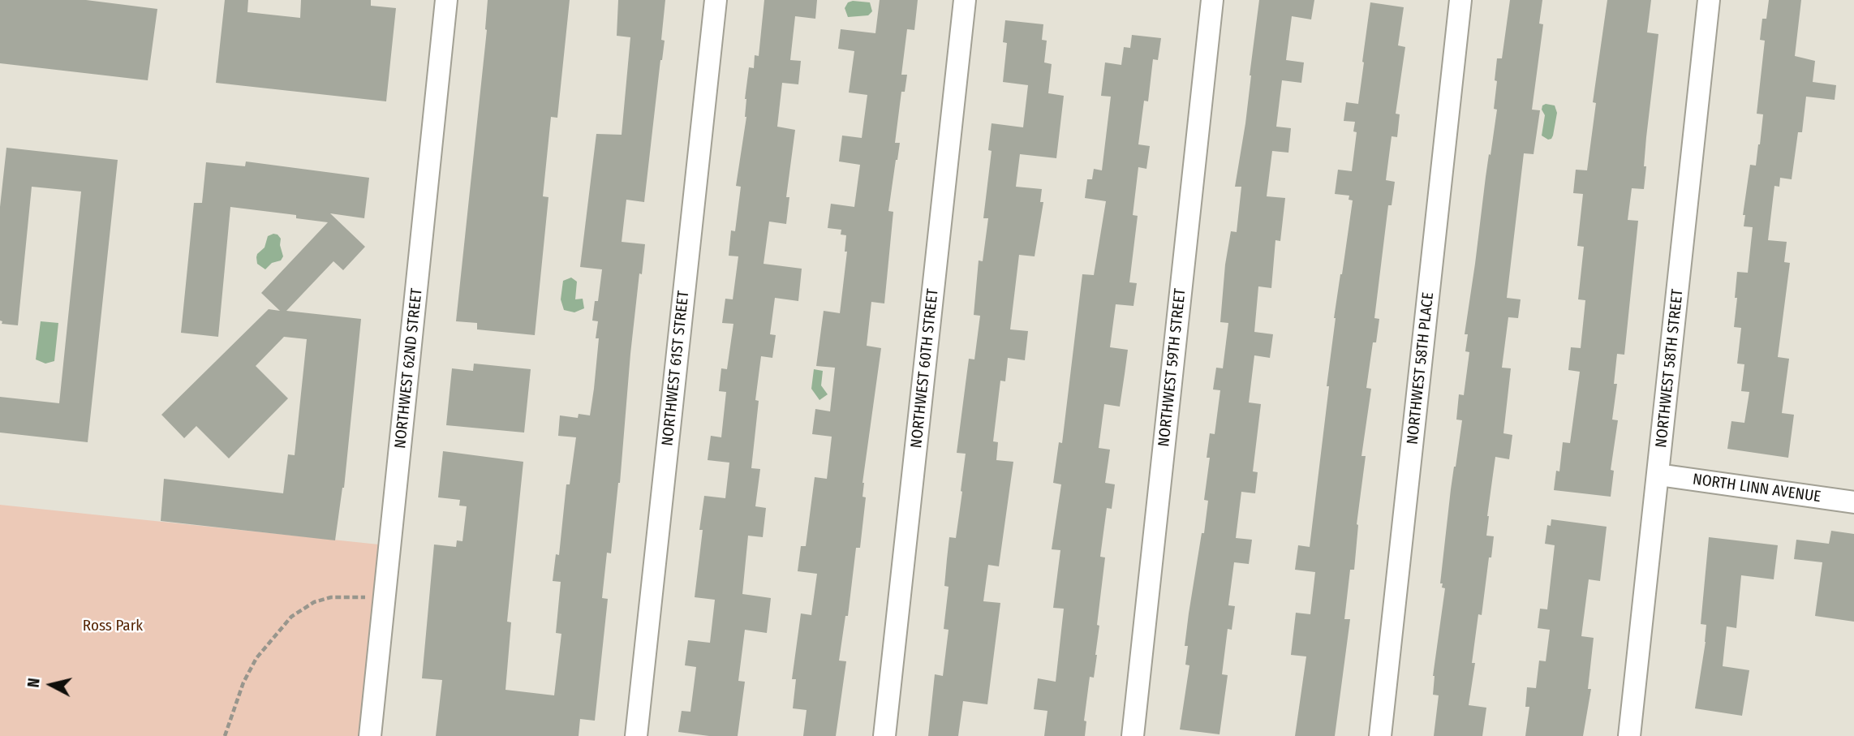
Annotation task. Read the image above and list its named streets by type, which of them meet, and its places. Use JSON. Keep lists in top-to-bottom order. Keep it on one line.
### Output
{"streets":{"street":["NORTHWEST 59TH STREET","NORTHWEST 62ND STREET","NORTHWEST 61ST STREET","NORTHWEST 60TH STREET","NORTHWEST 58TH PLACE","NORTHWEST 58TH STREET","NORTH LINN AVENUE"]},"crossings":[["NORTHWEST 58TH STREET","NORTH LINN AVENUE"]],"parks":["Ross Park"],"north":"left"}
